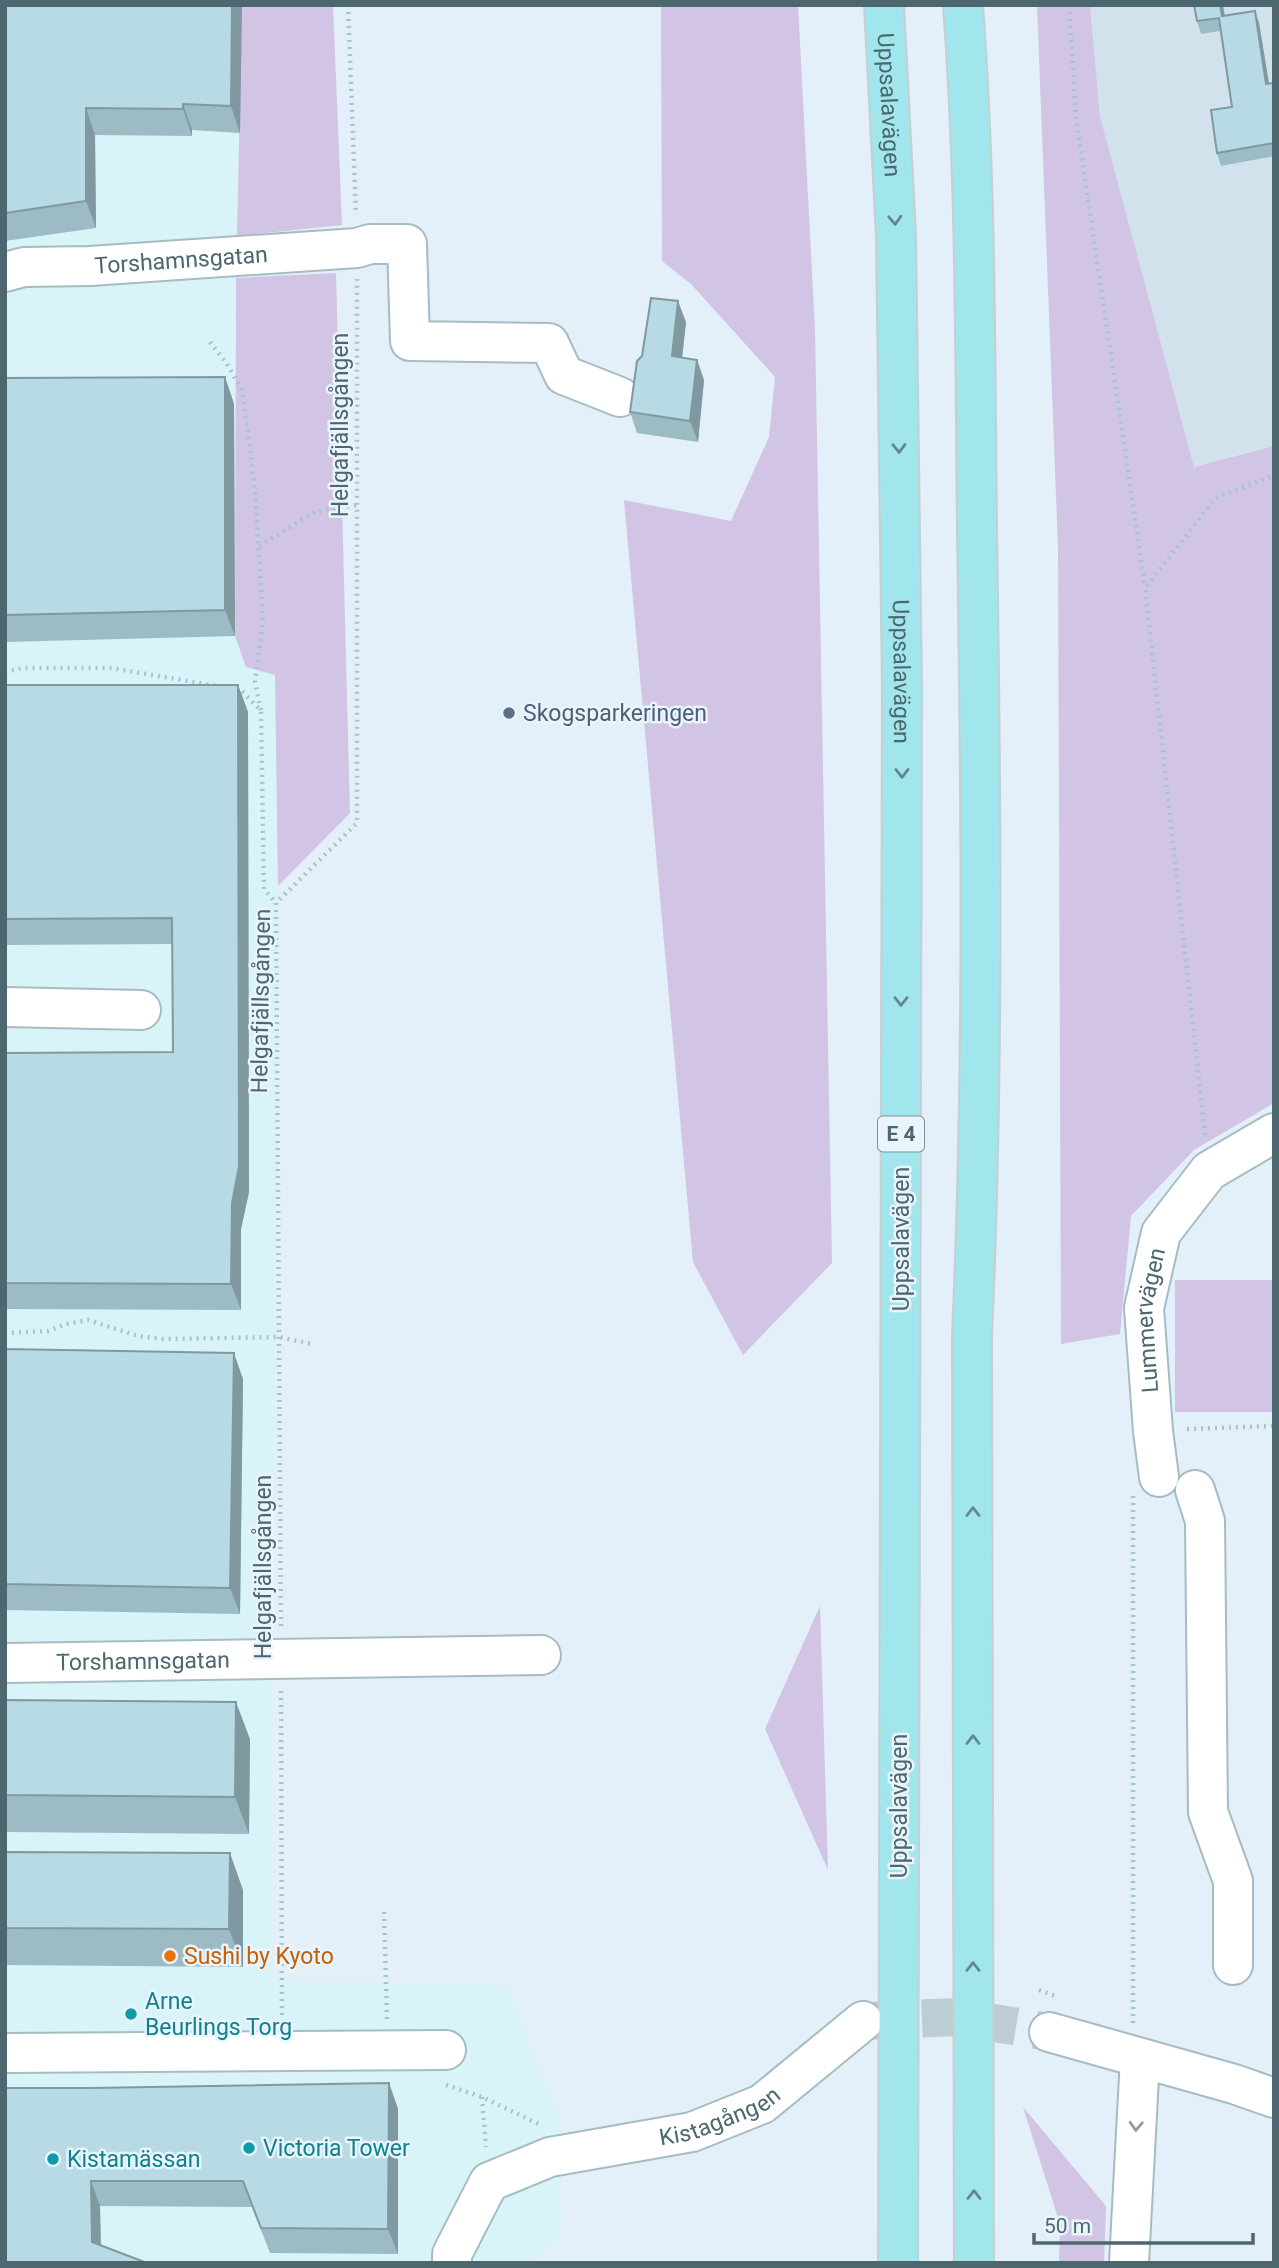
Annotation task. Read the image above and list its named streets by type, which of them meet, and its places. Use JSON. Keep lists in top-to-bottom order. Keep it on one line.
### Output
{"streets":{"highway":["Uppsalavägen","E 4"],"street":["Torshamnsgatan","Lummervägen","Kistagången"],"path":["Helgafjällsgången"]},"crossings":[["Torshamnsgatan","Helgafjällsgången"]],"places":["Skogsparkeringen","Sushi by Kyoto","Arne Beurlings Torg","Victoria Tower","Kistamässan"],"scale_bar":"50 m"}
